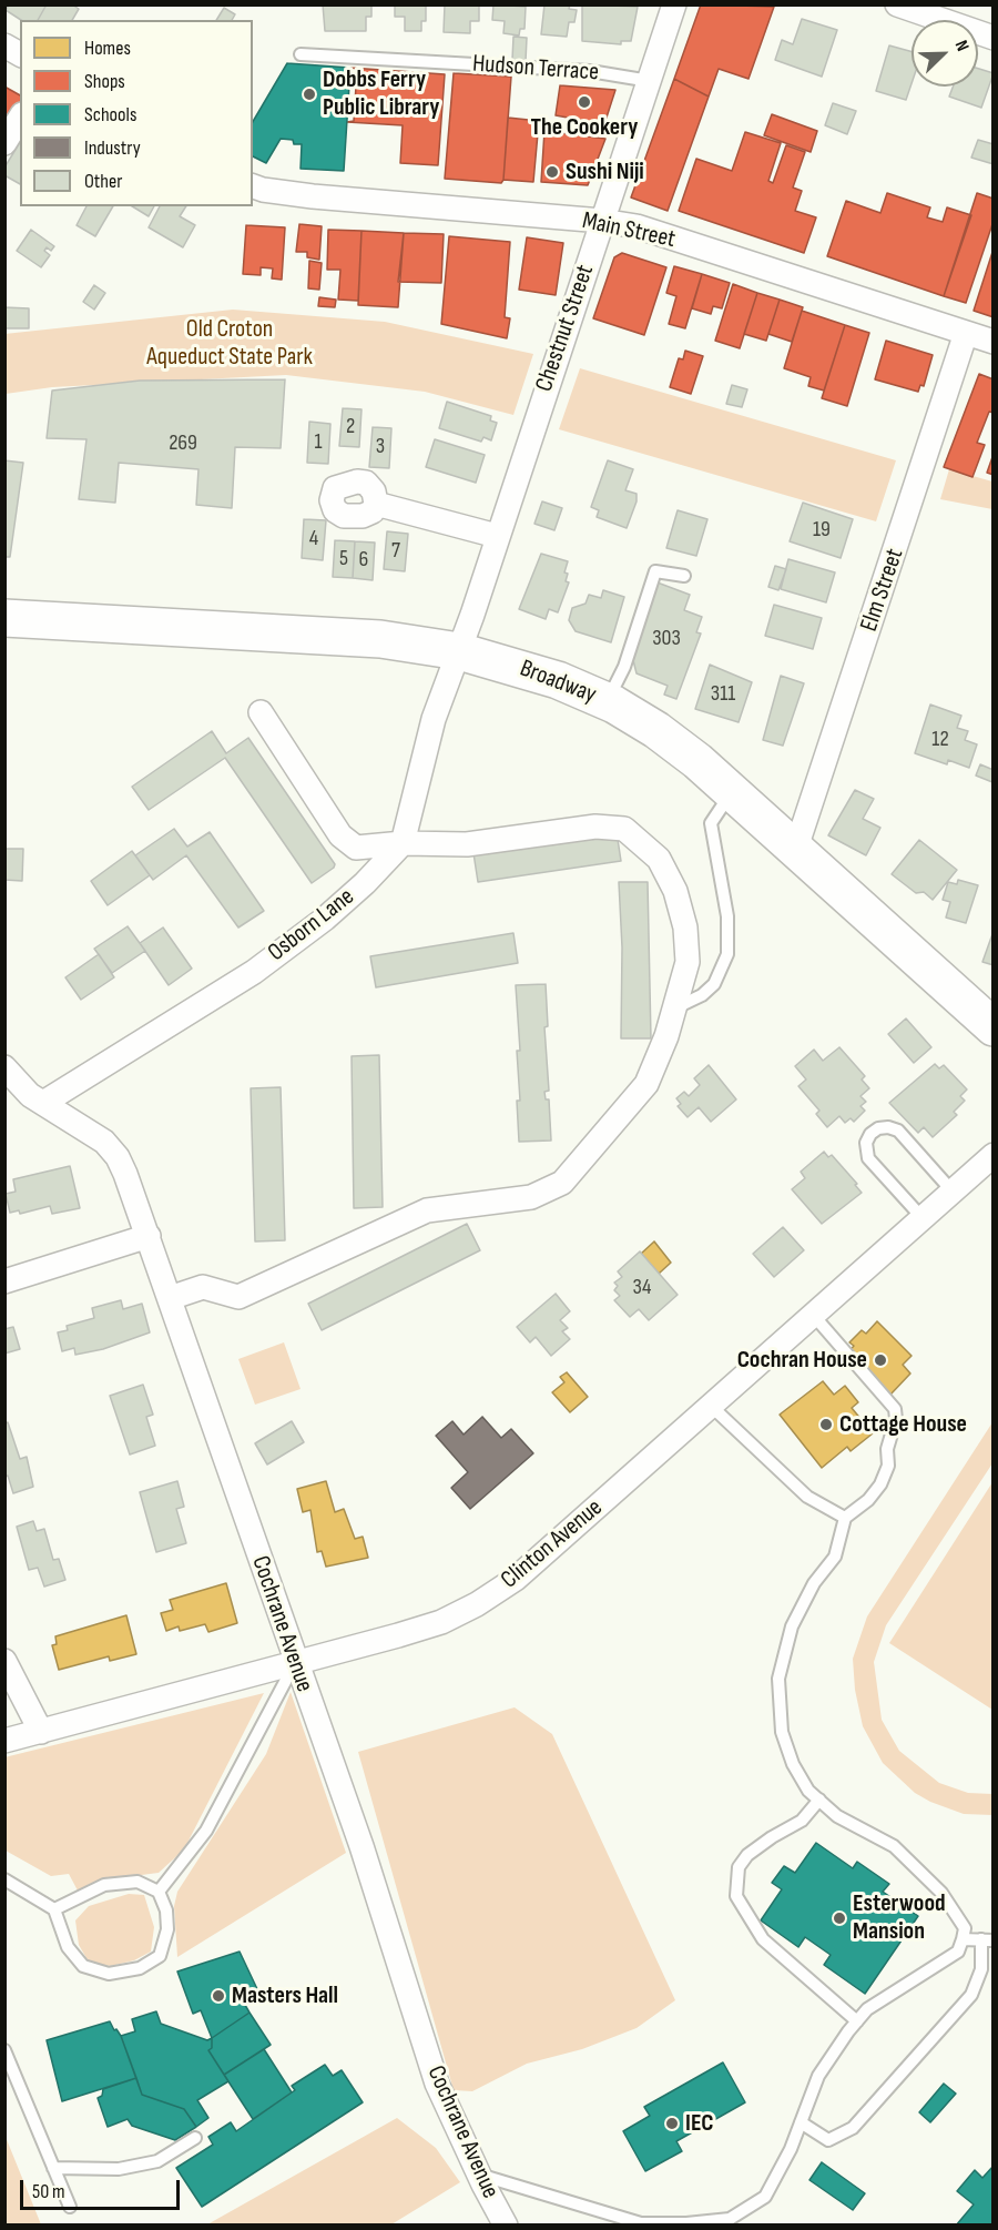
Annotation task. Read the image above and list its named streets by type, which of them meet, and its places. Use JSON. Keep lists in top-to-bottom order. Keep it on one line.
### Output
{"streets":{"main road":["Broadway"],"street":["Main Street","Chestnut Street","Elm Street","Osborn Lane","Clinton Avenue","Cochrane Avenue"],"lane":["Hudson Terrace"]},"crossings":[["Hudson Terrace","Chestnut Street"],["Main Street","Chestnut Street"],["Main Street","Elm Street"],["Chestnut Street","Broadway"],["Chestnut Street","Osborn Lane"],["Elm Street","Broadway"],["Broadway","Osborn Lane"],["Osborn Lane","Cochrane Avenue"],["Clinton Avenue","Cochrane Avenue"]],"parks":["Old Croton Aqueduct State Park"],"places":["Dobbs Ferry Public Library","The Cookery","Sushi Niji","Cochran House","Cottage House","Esterwood Mansion","Masters Hall","IEC"],"house_numbers":["2","1","269","3","19","4","7","5","6","303","311","12","34"],"legend":["Homes","Shops","Schools","Industry","Other"],"scale_bar":"50 m","north":"top right"}
